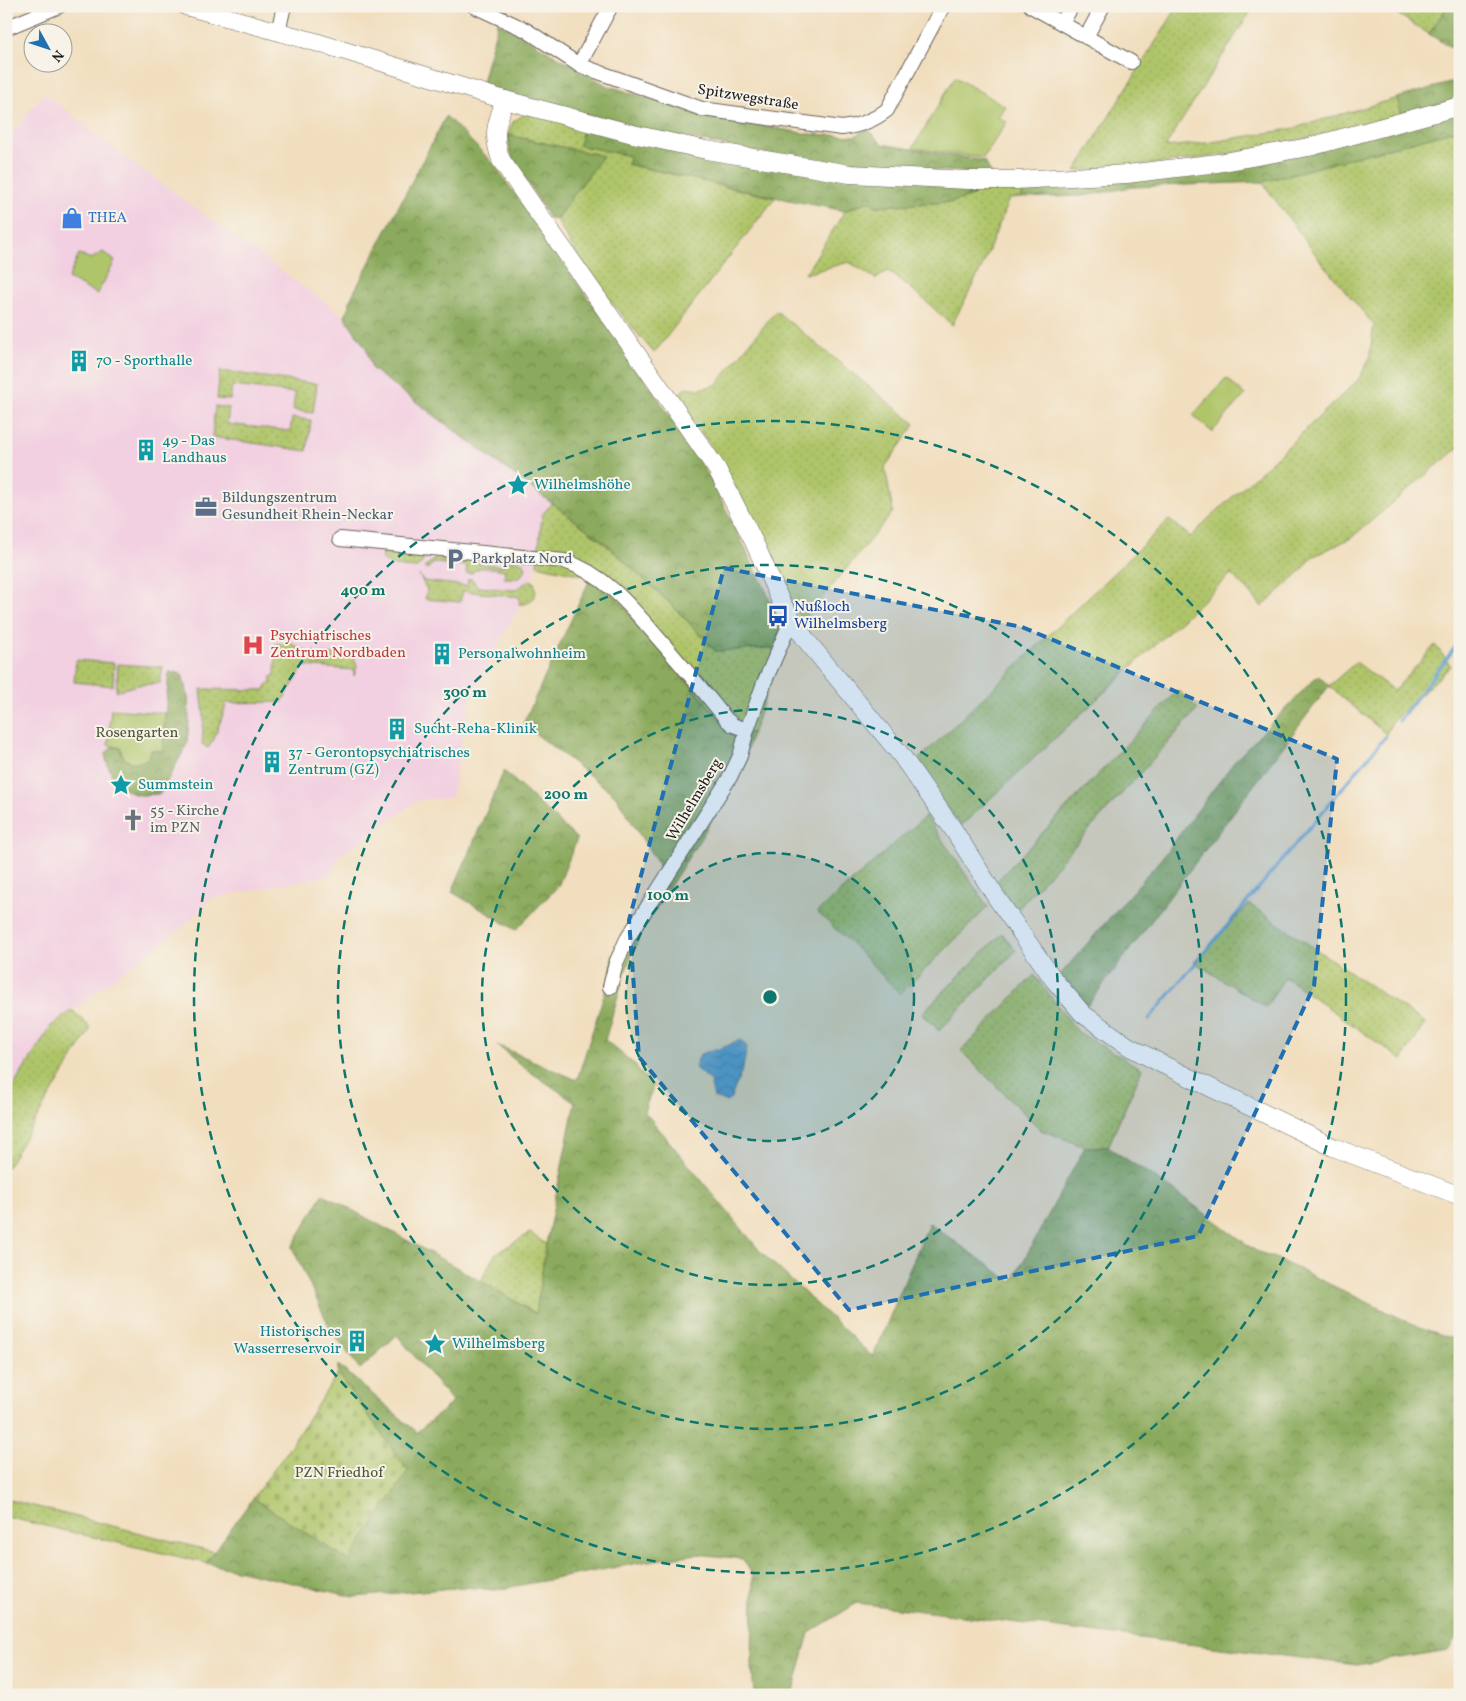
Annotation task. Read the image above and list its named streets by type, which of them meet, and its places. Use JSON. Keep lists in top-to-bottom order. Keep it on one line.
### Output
{"streets":{"street":["Spitzwegstraße","Wilhelmsberg"]},"parks":["Rosengarten","PZN Friedhof"],"places":{"shop":["THEA"],"building":["70 - Sporthalle","49 - Das Landhaus","Personalwohnheim","Sucht-Reha-Klinik","37 - Gerontopsychiatrisches Zentrum (GZ)","Historisches Wasserreservoir"],"place":["Wilhelmshöhe","Summstein","Wilhelmsberg"],"office":["Bildungszentrum Gesundheit Rhein-Neckar"],"parking":["Parkplatz Nord"],"bus stop":["Nußloch Wilhelmsberg"],"hospital":["Psychiatrisches Zentrum Nordbaden"],"church":["55 - Kirche im PZN"]},"north":"bottom right","rings":["400 m","300 m","200 m","100 m"]}
